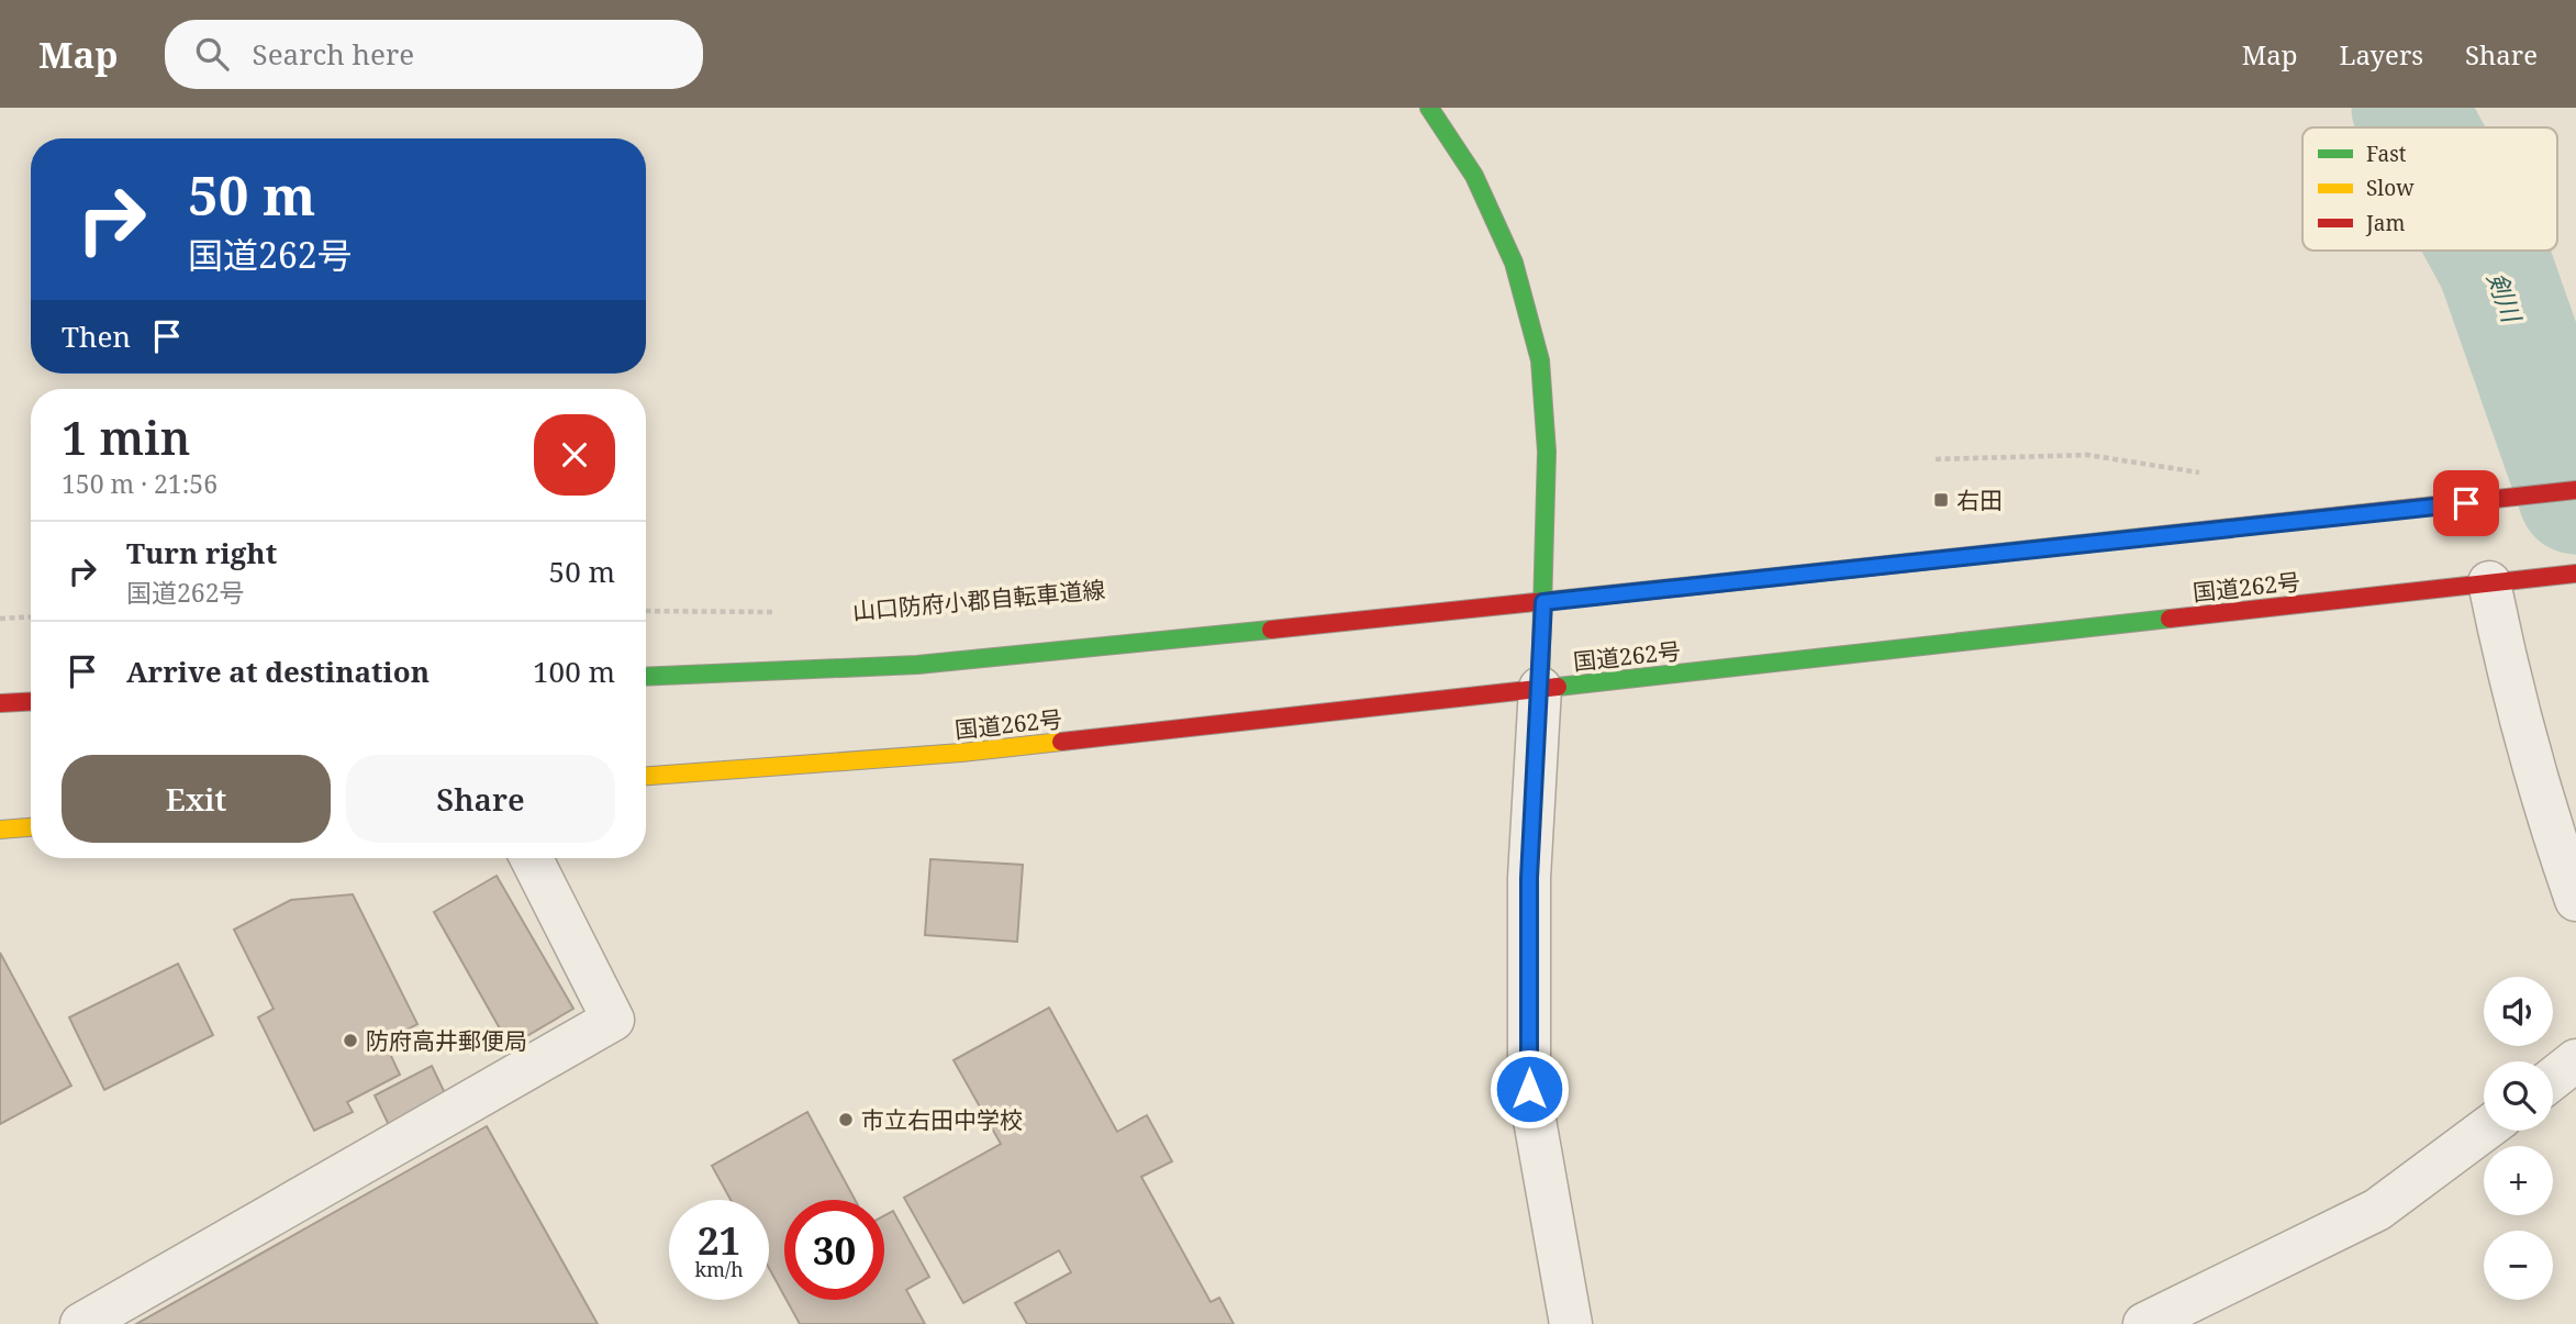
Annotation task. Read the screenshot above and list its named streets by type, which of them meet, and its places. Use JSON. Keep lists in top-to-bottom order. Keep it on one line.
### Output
{"streets":{"main road":["国道262号"]},"water":["剣川"],"places":{"transit":["右田"],"other":["防府高井郵便局","市立右田中学校"]},"legend":["Fast","Slow","Jam"],"page":{"header":"Map","search":"Search here","nav":["Map","Layers","Share"],"turn":["50 m","国道262号"],"then":"Then","heading":["1 min","150 m · 21:56"],"list":[{"name":"Turn right","note":"国道262号","value":"50 m"},{"name":"Arrive at destination","value":"100 m"}],"buttons":["Exit","Share"],"map_buttons":["+","−"],"speed":"21 km/h","limit":"30"}}
